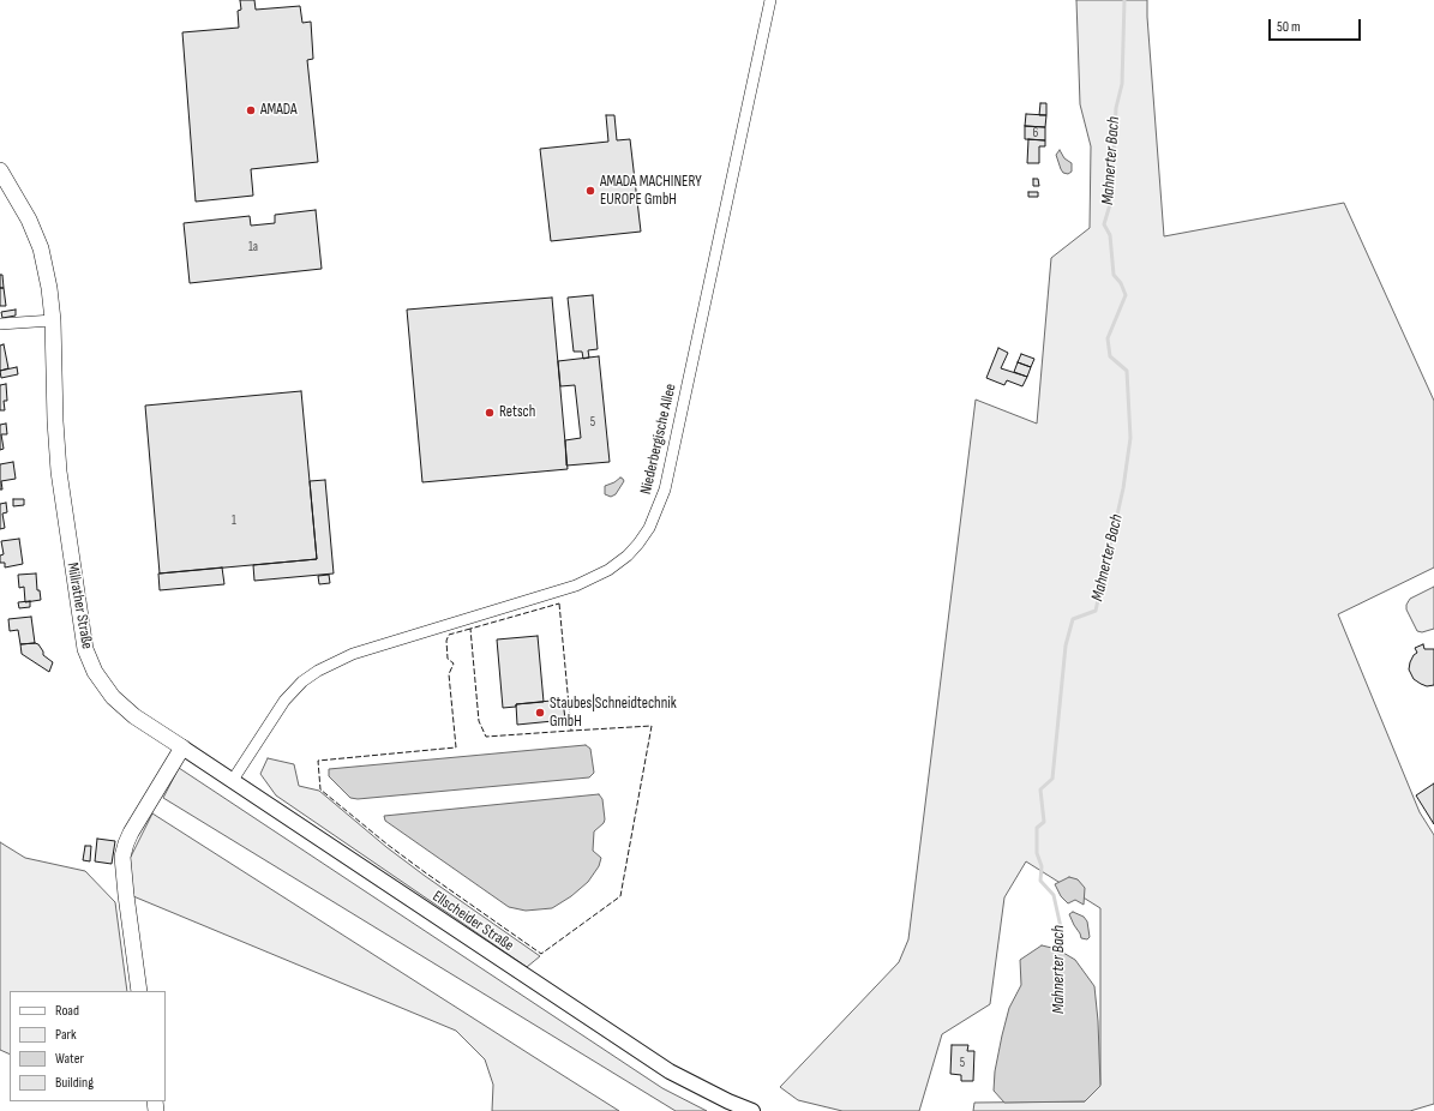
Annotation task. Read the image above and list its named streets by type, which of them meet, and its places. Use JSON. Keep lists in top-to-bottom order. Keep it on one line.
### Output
{"streets":{"main road":["Millrather Straße"],"street":["Niederbergische Allee","Ellscheider Straße"]},"crossings":[["Niederbergische Allee","Ellscheider Straße"],["Millrather Straße","Ellscheider Straße"]],"water":["Mahnerter Bach"],"places":["AMADA","AMADA MACHINERY EUROPE GmbH","Retsch","Staubes|Schneidtechnik GmbH"],"house_numbers":["6","1a","5","1","5"],"legend":["Road","Park","Water","Building"],"scale_bar":"50 m"}
